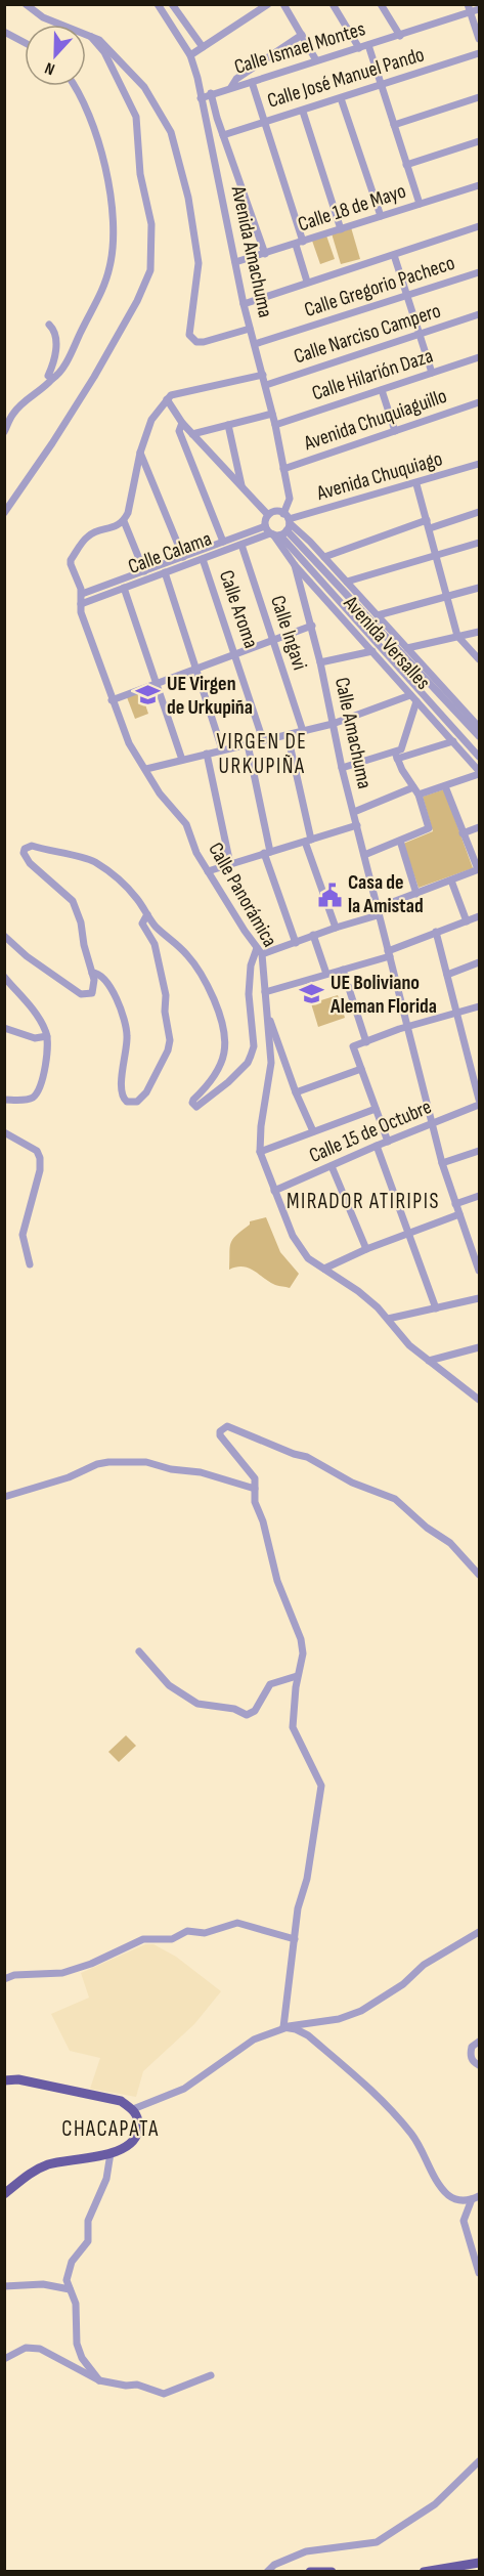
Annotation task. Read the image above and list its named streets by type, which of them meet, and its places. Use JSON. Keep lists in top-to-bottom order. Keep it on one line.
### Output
{"streets":{"street":["Calle Ismael Montes","Calle José Manuel Pando","Calle 18 de Mayo","Avenida Amachuma","Calle Gregorio Pacheco","Calle Narciso Campero","Calle Hilarión Daza","Avenida Chuquiaguillo","Avenida Chuquiago","Calle Calama","Calle Aroma","Calle Ingavi","Avenida Versalles","Calle Amachuma","Calle Panorámica","Calle 15 de Octubre"]},"crossings":[["Calle Ismael Montes","Avenida Amachuma"],["Calle 18 de Mayo","Avenida Amachuma"],["Avenida Amachuma","Calle Gregorio Pacheco"],["Avenida Amachuma","Calle Narciso Campero"],["Avenida Amachuma","Calle Hilarión Daza"],["Avenida Amachuma","Avenida Chuquiaguillo"],["Avenida Amachuma","Avenida Chuquiago"],["Avenida Amachuma","Calle Calama"],["Avenida Amachuma","Avenida Versalles"],["Avenida Chuquiago","Calle Calama"],["Avenida Chuquiago","Avenida Versalles"],["Calle Calama","Calle Aroma"],["Calle Calama","Calle Ingavi"],["Calle Calama","Avenida Versalles"],["Calle Calama","Calle Panorámica"],["Avenida Versalles","Calle Amachuma"],["Calle Amachuma","Calle 15 de Octubre"],["Calle Panorámica","Calle 15 de Octubre"]],"districts":["VIRGEN DE URKUPIÑA","MIRADOR ATIRIPIS","CHACAPATA"],"places":{"school or university":["UE Virgen de Urkupiña","UE Boliviano Aleman Florida"],"public building":["Casa de la Amistad"]},"north":"bottom"}
